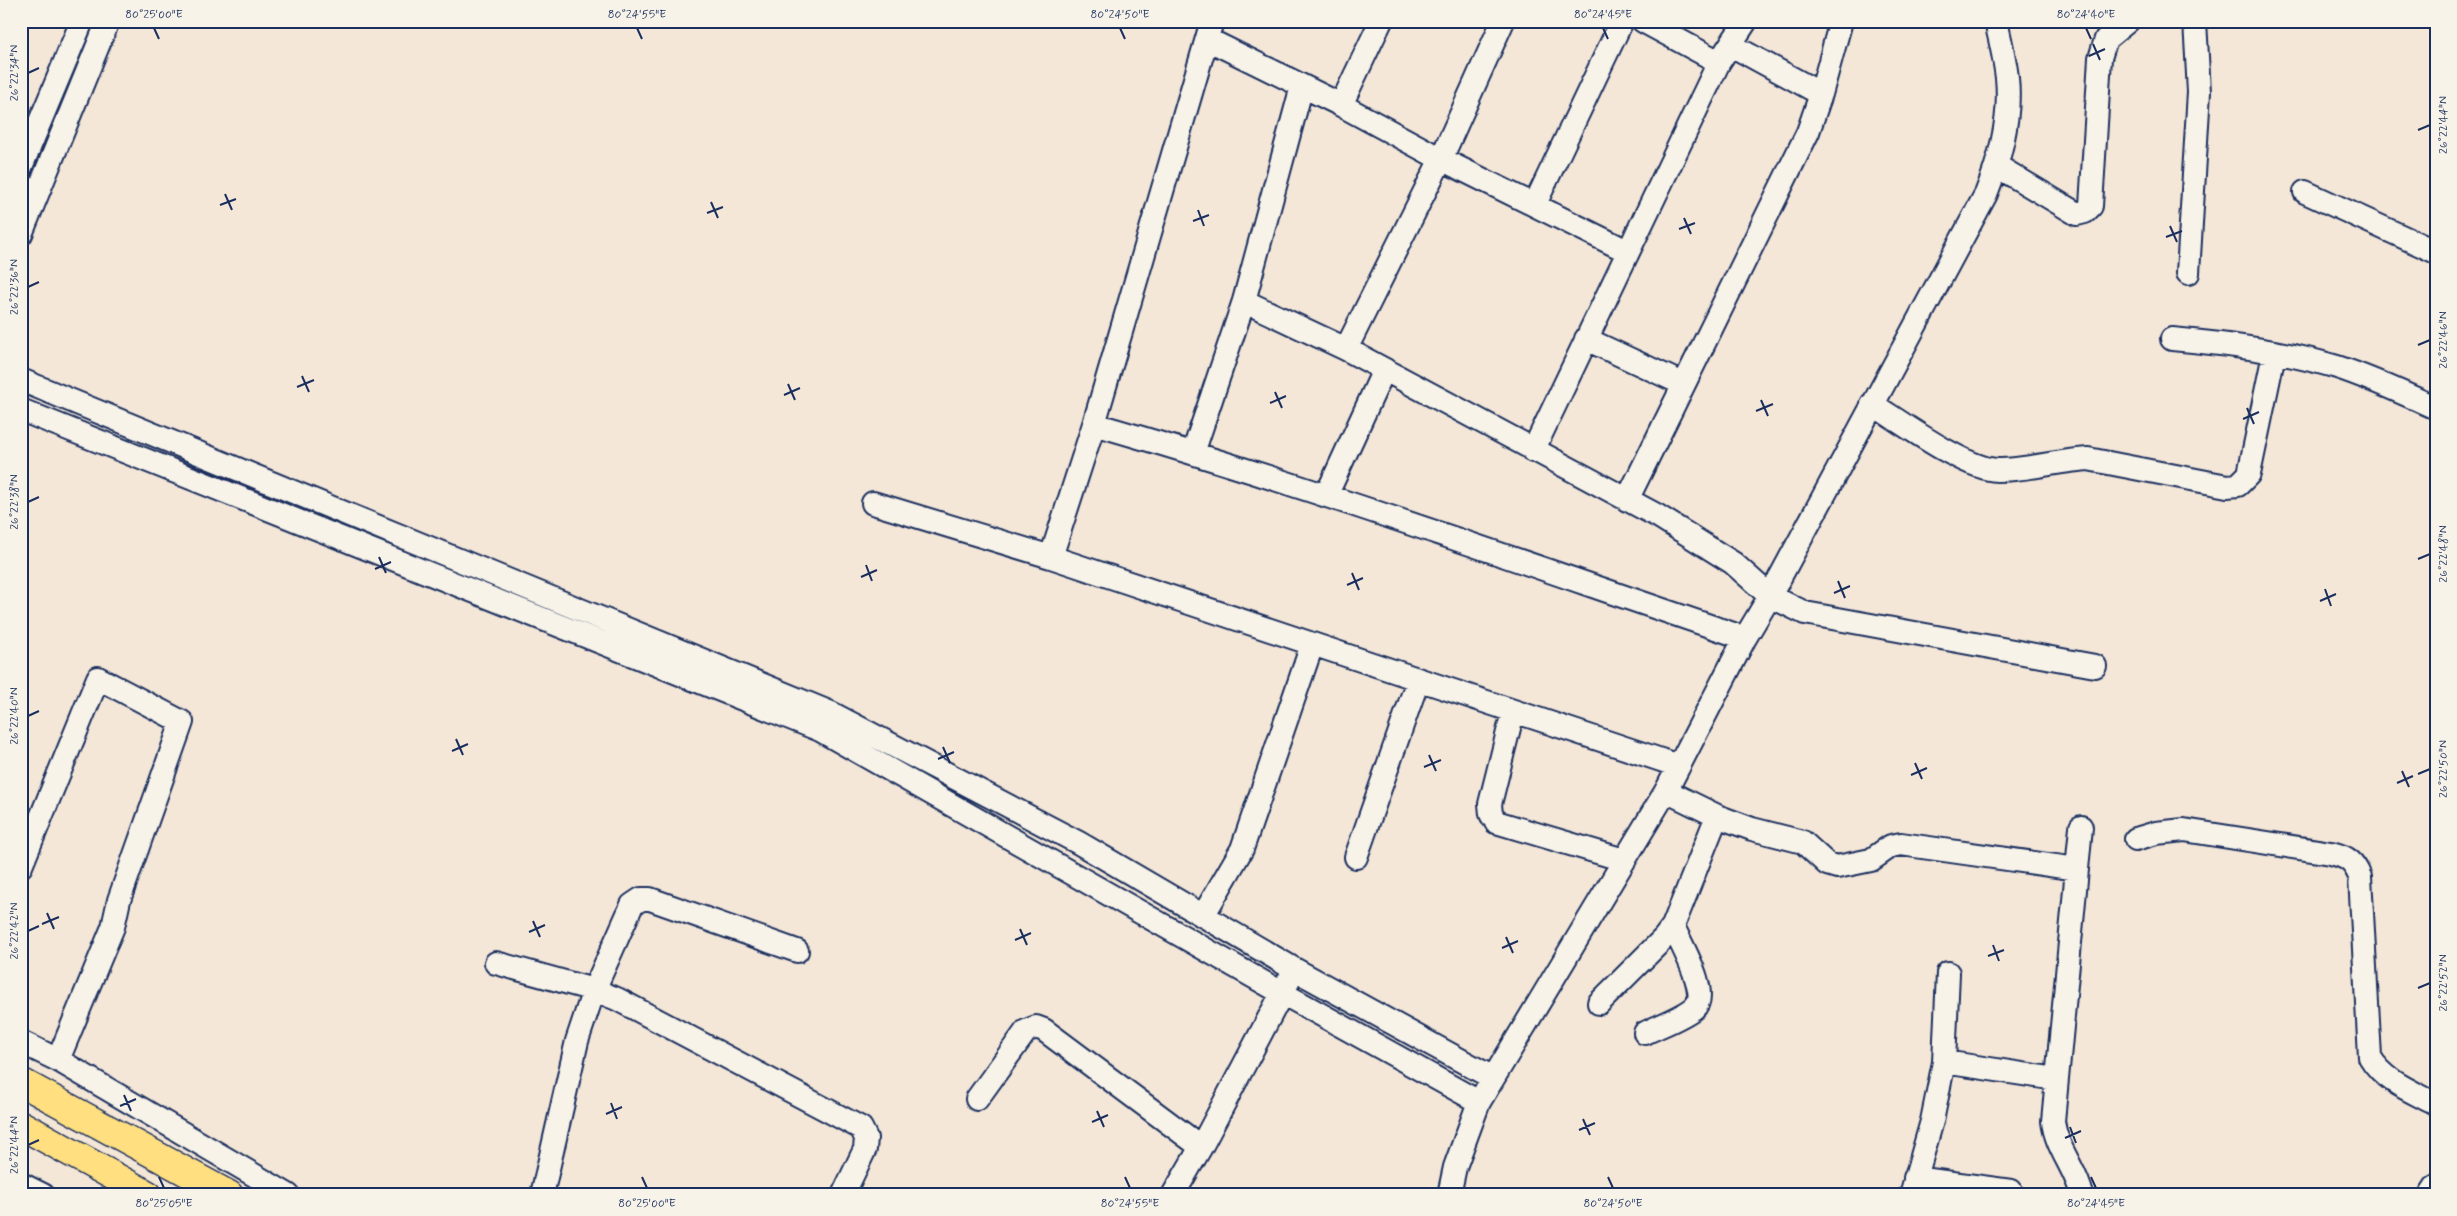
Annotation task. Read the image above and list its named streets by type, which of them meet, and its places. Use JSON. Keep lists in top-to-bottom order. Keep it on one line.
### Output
{"coordinates":["80°25'00\"E","80°24'55\"E","80°24'50\"E","80°24'45\"E","80°24'40\"E","26°22'34\"N","26°22'44\"N","26°22'36\"N","26°22'46\"N","26°22'38\"N","26°22'48\"N","26°22'40\"N","26°22'50\"N","26°22'42\"N","26°22'52\"N","80°25'05\"E"]}
